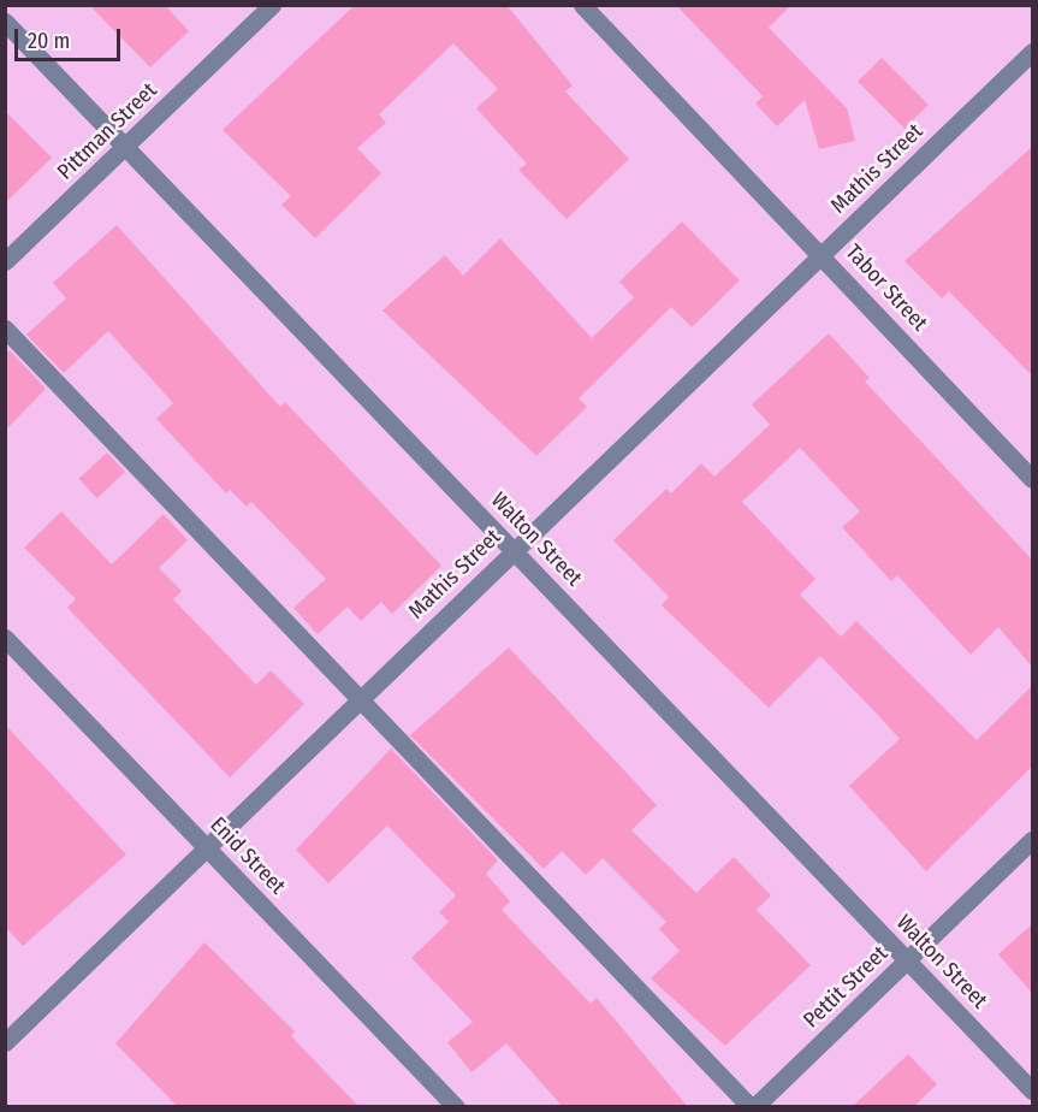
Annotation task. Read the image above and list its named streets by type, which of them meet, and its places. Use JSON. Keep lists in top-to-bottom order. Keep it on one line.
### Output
{"streets":{"street":["Pittman Street","Mathis Street","Tabor Street","Walton Street","Enid Street","Pettit Street"]},"crossings":[["Pittman Street","Walton Street"],["Mathis Street","Tabor Street"],["Mathis Street","Walton Street"],["Mathis Street","Enid Street"],["Walton Street","Pettit Street"]],"scale_bar":"20 m"}
